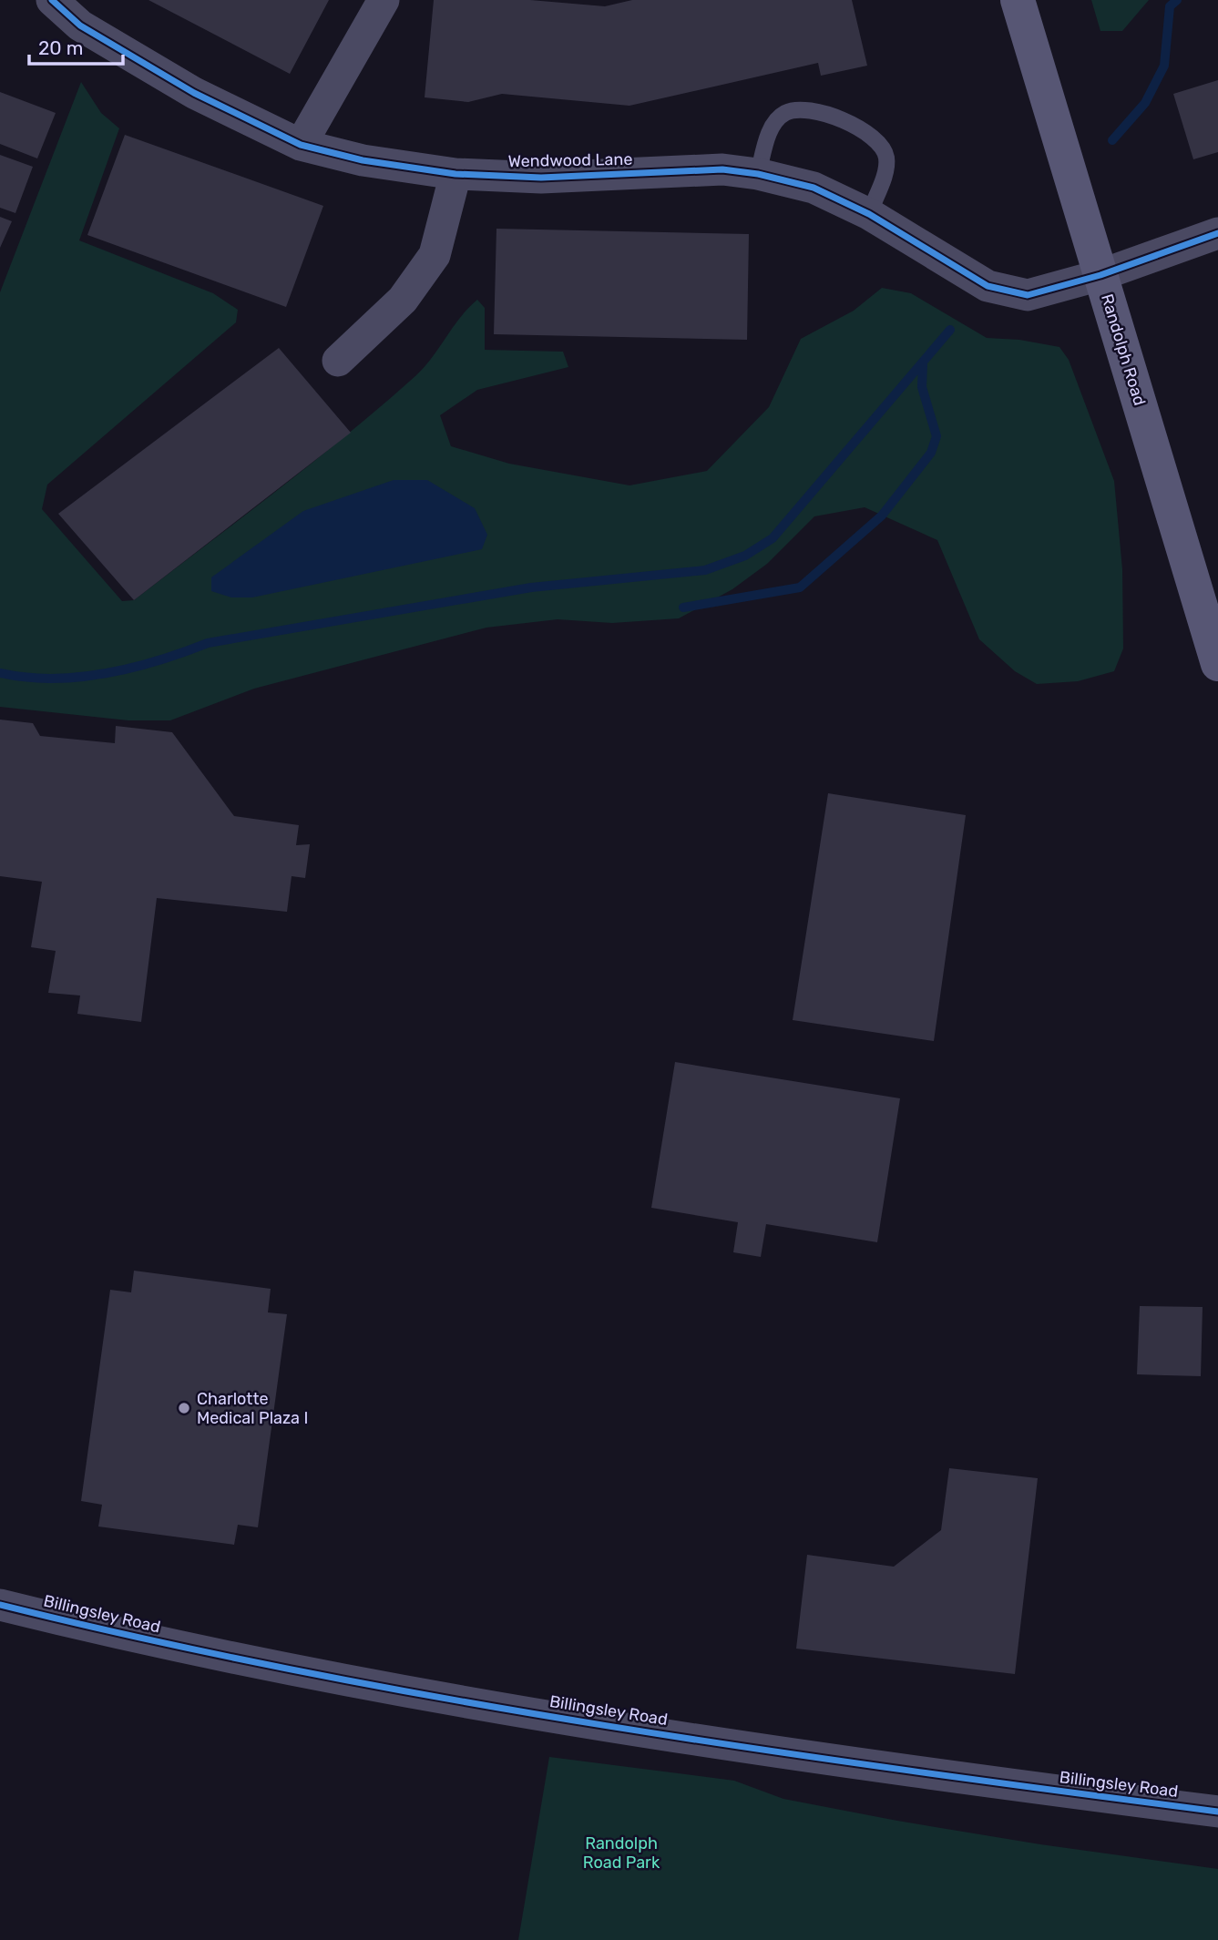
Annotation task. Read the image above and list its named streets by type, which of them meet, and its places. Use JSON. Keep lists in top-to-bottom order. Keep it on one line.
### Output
{"streets":{"main road":["Randolph Road"],"street":["Wendwood Lane","Billingsley Road"]},"crossings":[["Wendwood Lane","Randolph Road"]],"parks":["Randolph Road Park"],"places":["Charlotte Medical Plaza I"],"scale_bar":"20 m"}
